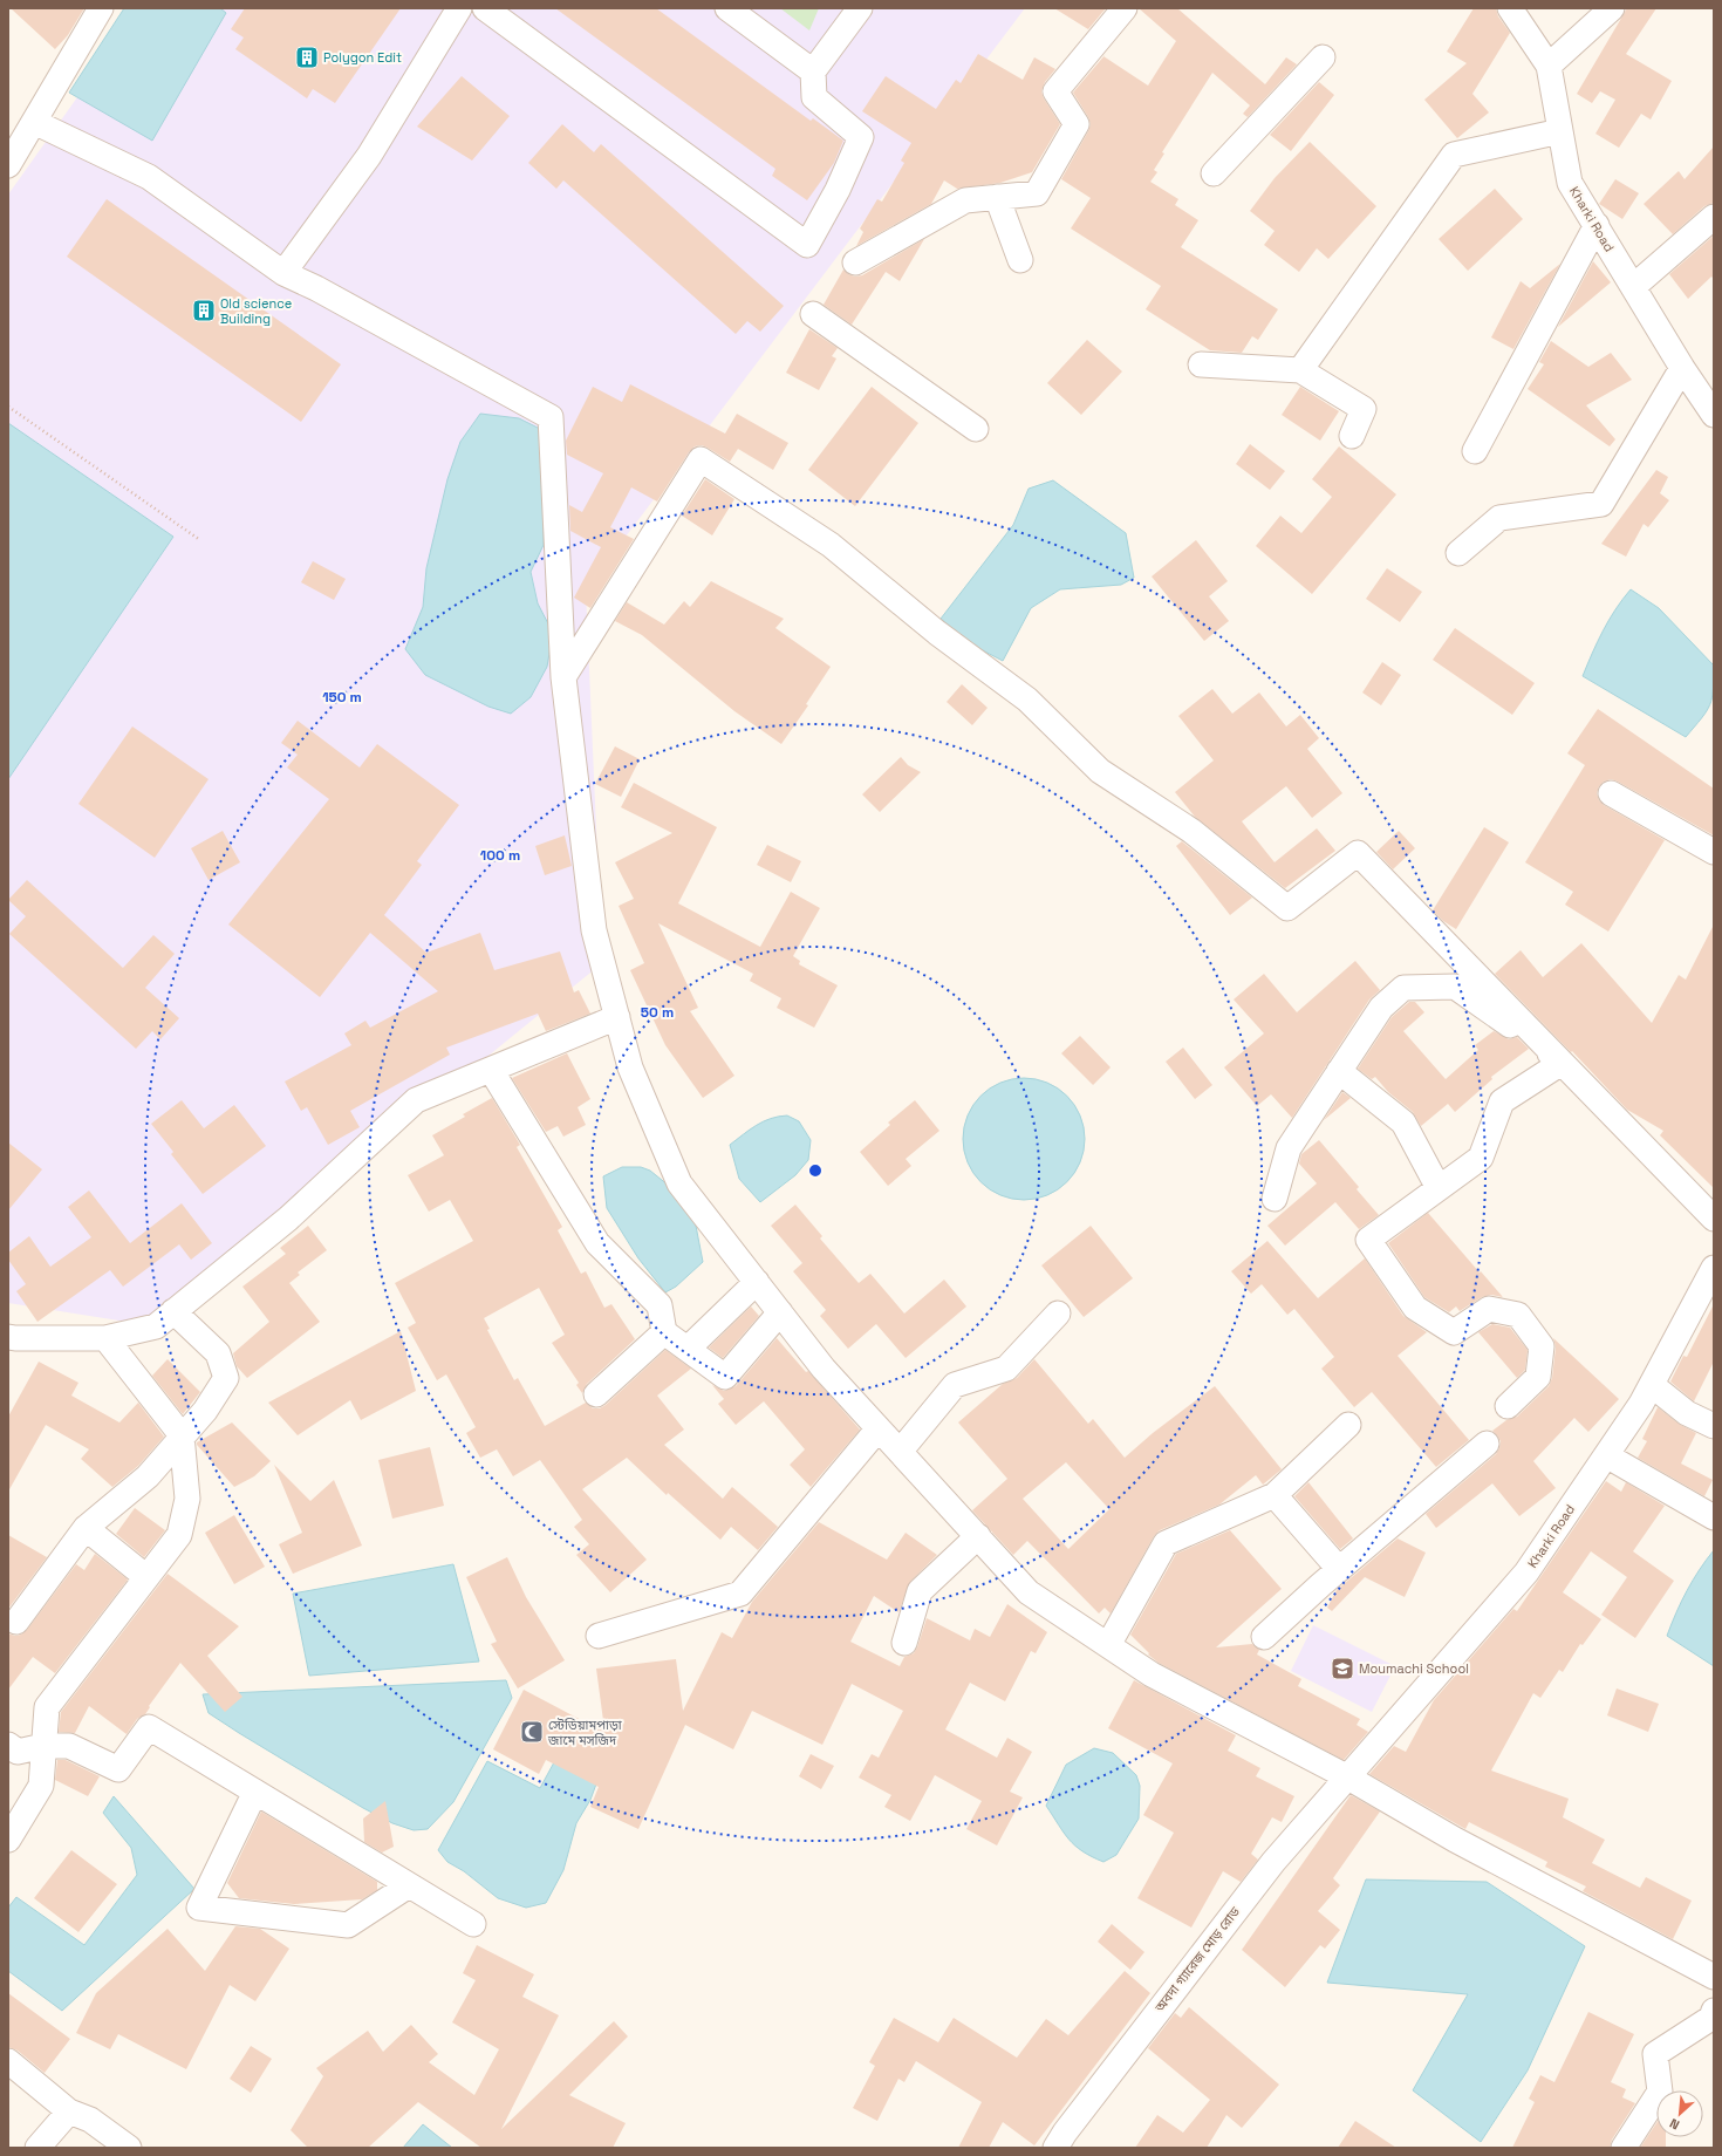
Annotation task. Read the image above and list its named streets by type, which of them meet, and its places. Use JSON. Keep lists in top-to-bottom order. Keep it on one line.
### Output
{"streets":{"street":["Kharki Road","অবদা গ্যারেজ মোড় রোড"]},"crossings":[["Kharki Road","অবদা গ্যারেজ মোড় রোড"]],"places":{"building":["Polygon Edit","Old science Building"],"school or university":["Moumachi School"],"mosque":["স্টেডিয়ামপাড়া জামে মসজিদ"]},"north":"bottom left","rings":["150 m","100 m","50 m"]}
